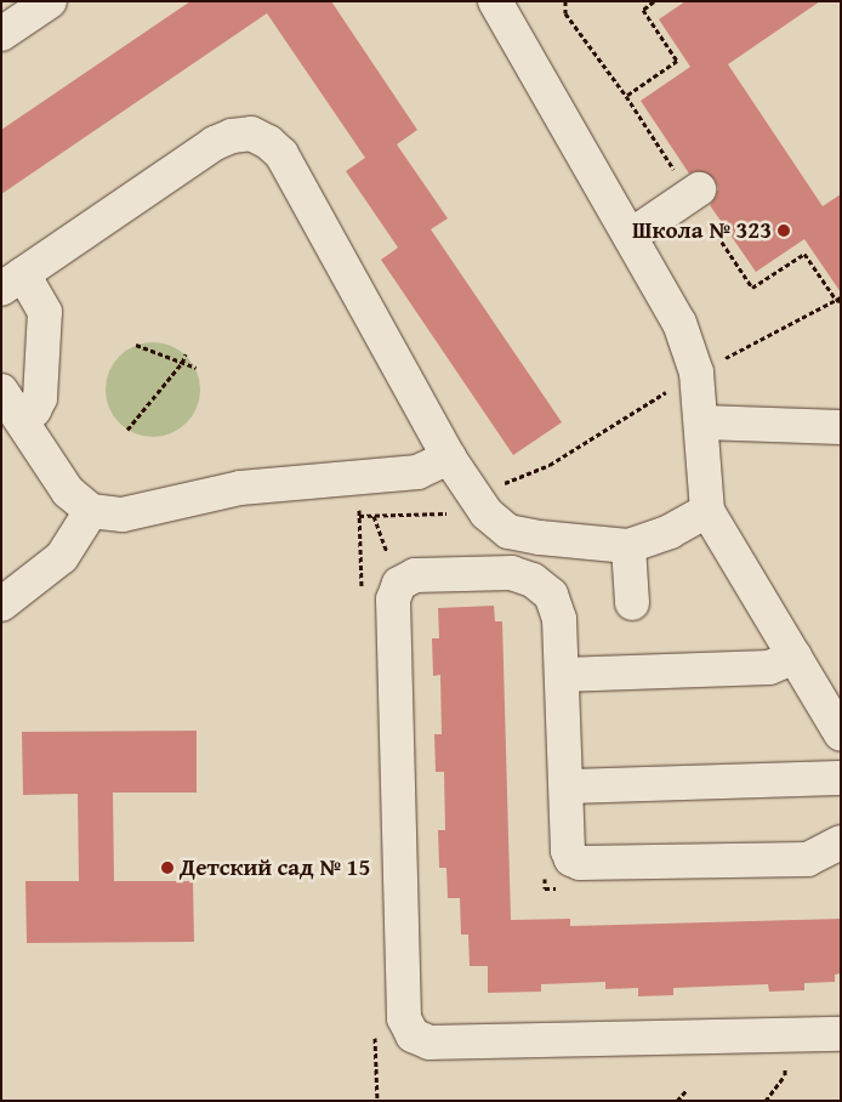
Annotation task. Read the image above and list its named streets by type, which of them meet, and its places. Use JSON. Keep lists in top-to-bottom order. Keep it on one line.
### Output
{"places":["Школа № 323","Детский сад № 15"]}
